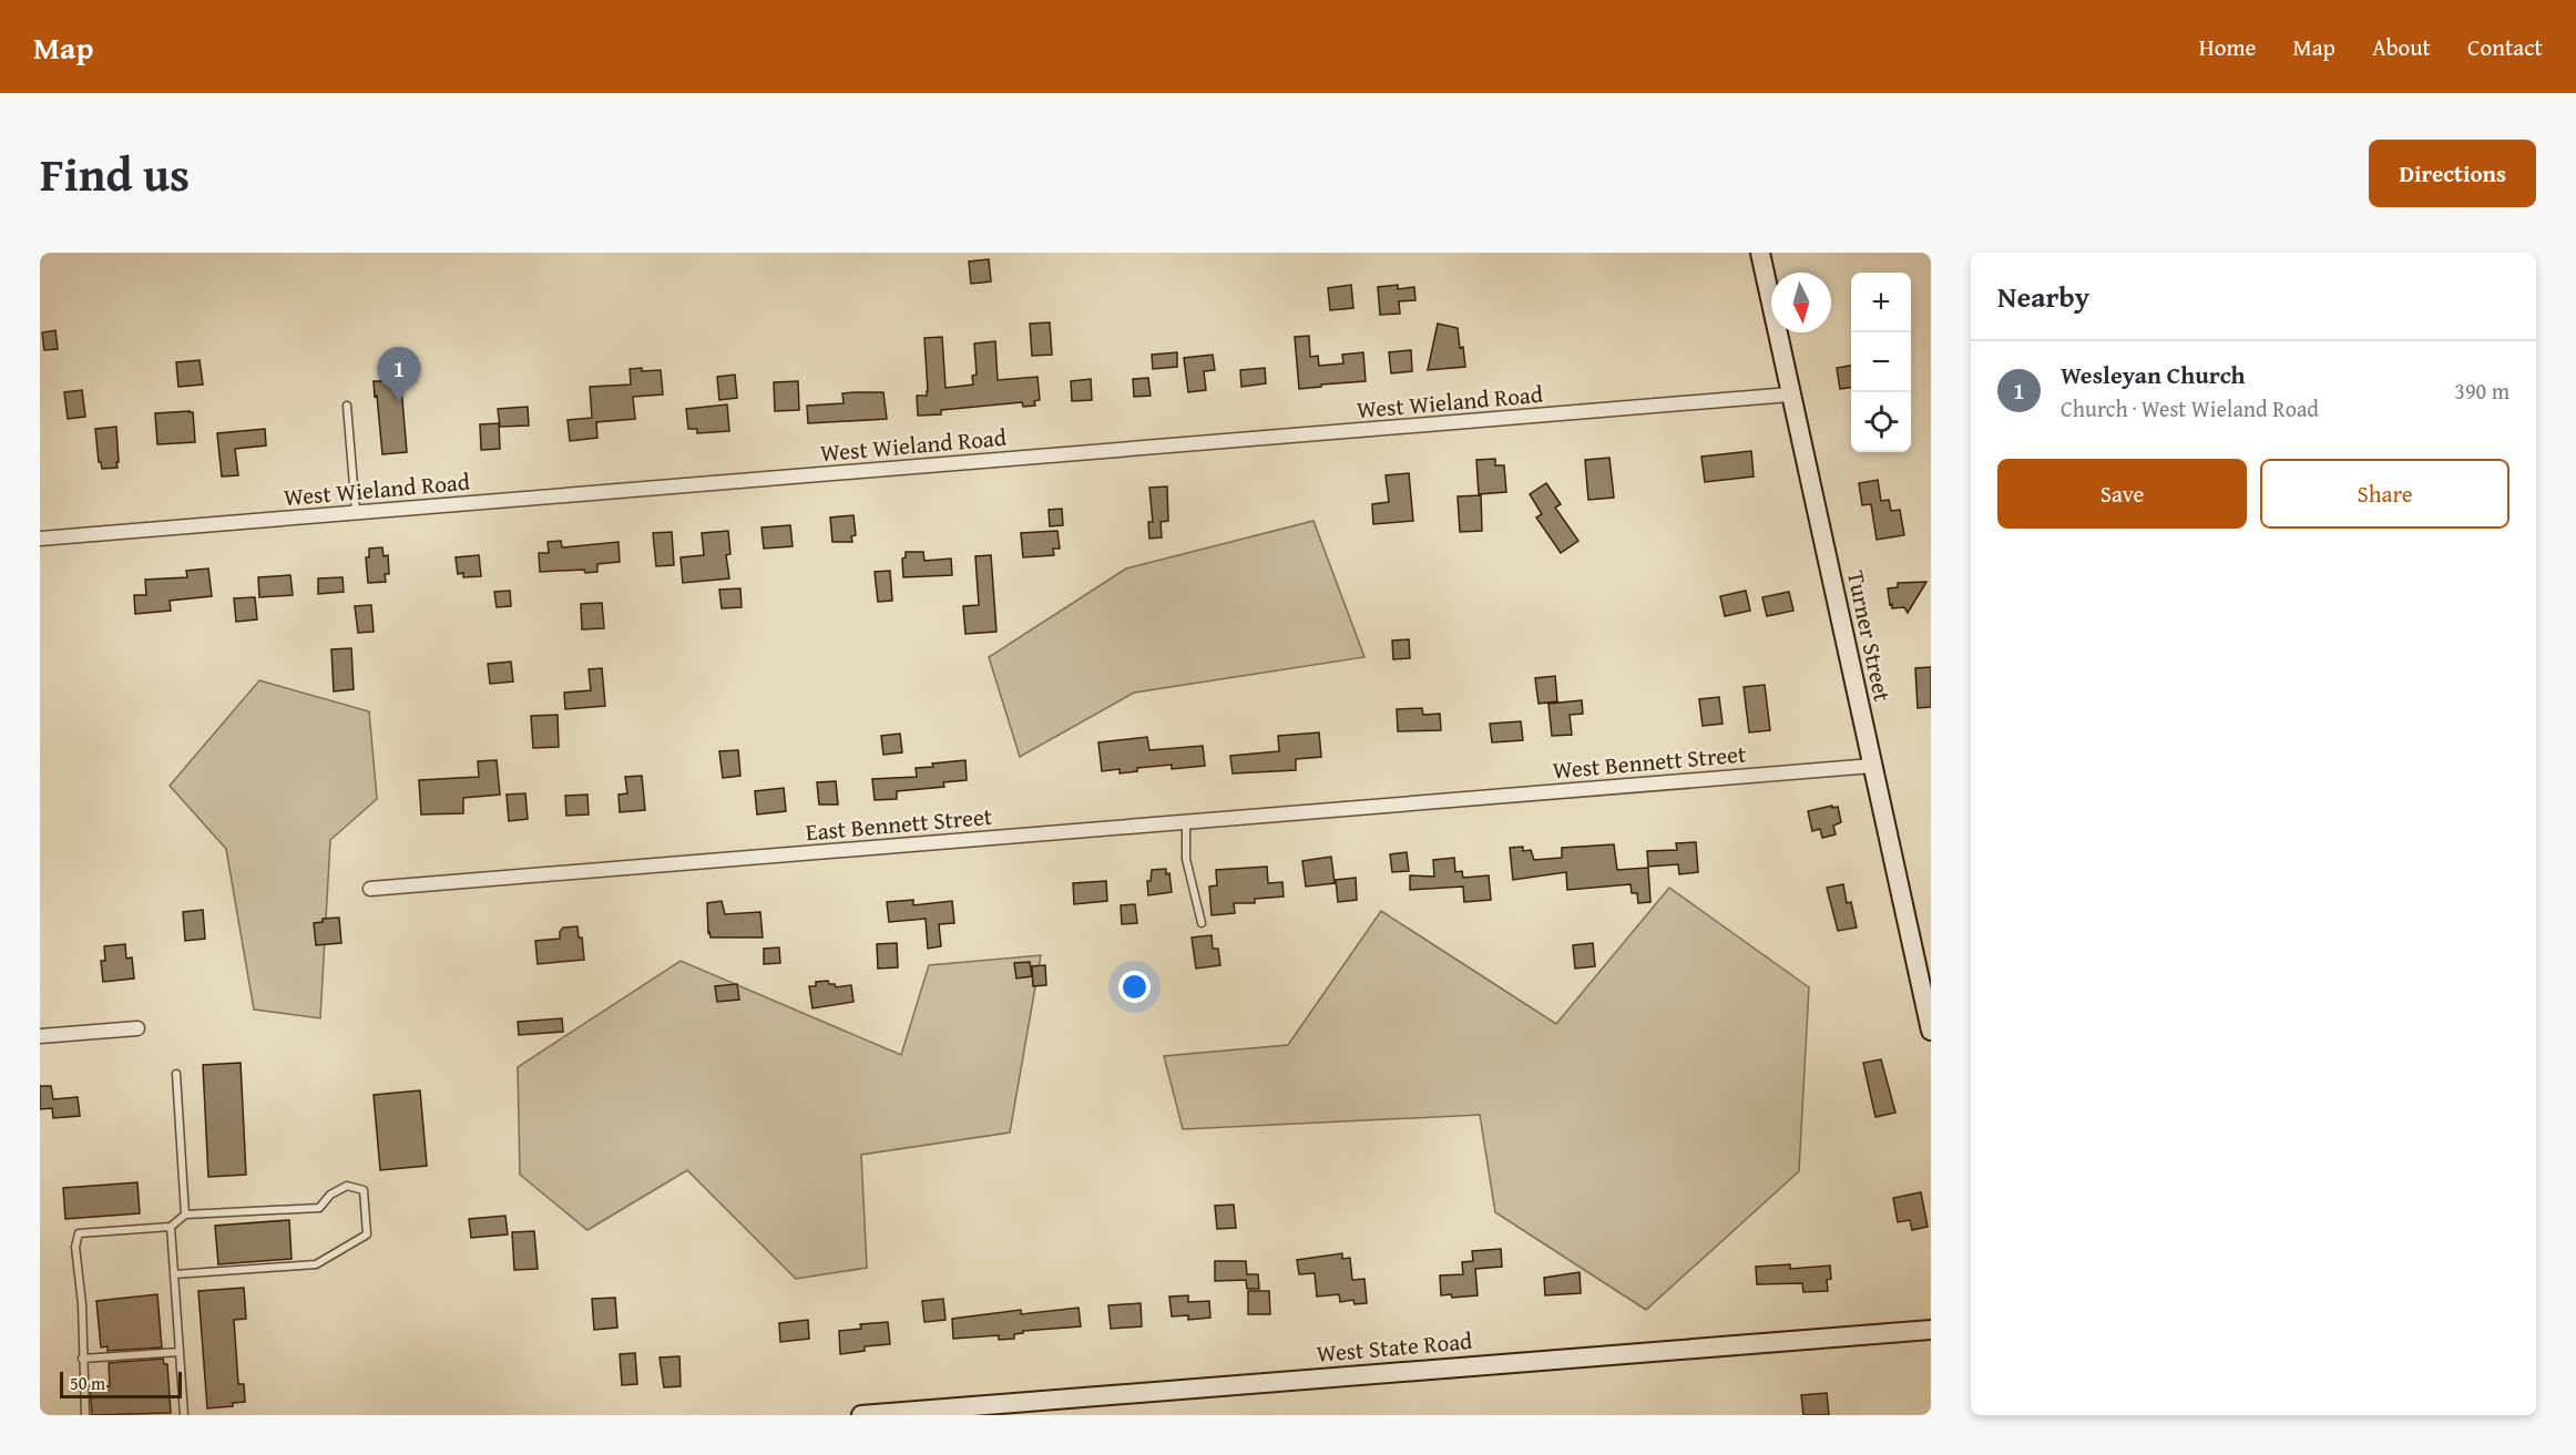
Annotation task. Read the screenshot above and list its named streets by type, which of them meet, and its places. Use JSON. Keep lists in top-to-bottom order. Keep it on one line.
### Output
{"streets":{"street":["West Wieland Road","Turner Street","West Bennett Street","East Bennett Street","West State Road"]},"crossings":[["West Wieland Road","Turner Street"],["Turner Street","West Bennett Street"],["West Bennett Street","East Bennett Street"]],"scale_bar":"50 m","north":"bottom","page":{"header":"Map","nav":["Home","Map","About","Contact"],"title":"Find us","buttons":["Directions",["Save","Share"]],"heading":"Nearby","map_buttons":["+","−"],"list":[{"mark":"1","name":"Wesleyan Church","note":"Church · West Wieland Road","value":"390 m"}],"pins":"1","scale":"50 m"}}
